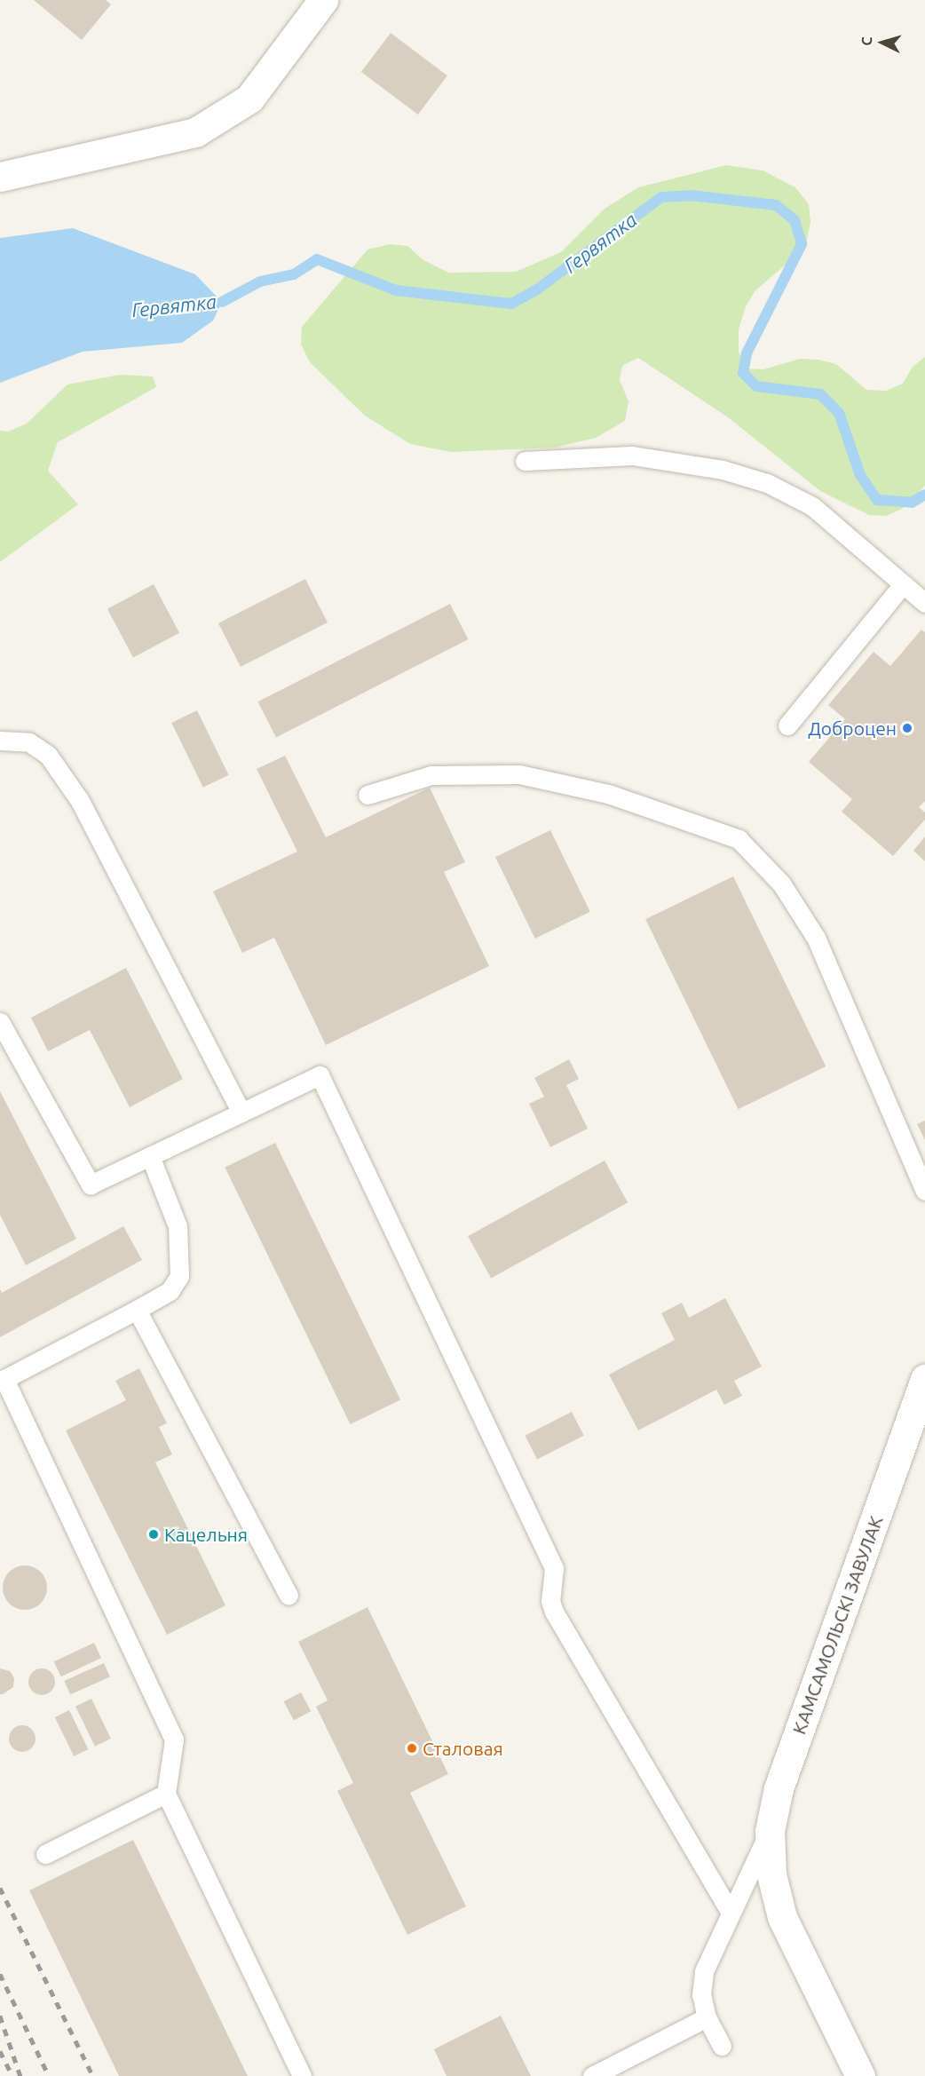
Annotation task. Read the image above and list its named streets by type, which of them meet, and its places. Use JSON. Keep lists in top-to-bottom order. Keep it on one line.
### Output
{"streets":{"street":["КАМСАМОЛЬСКІ ЗАВУЛАК"]},"water":["Гервятка"],"places":["Доброцен","Кацельня","Сталовая"],"north":"left"}
